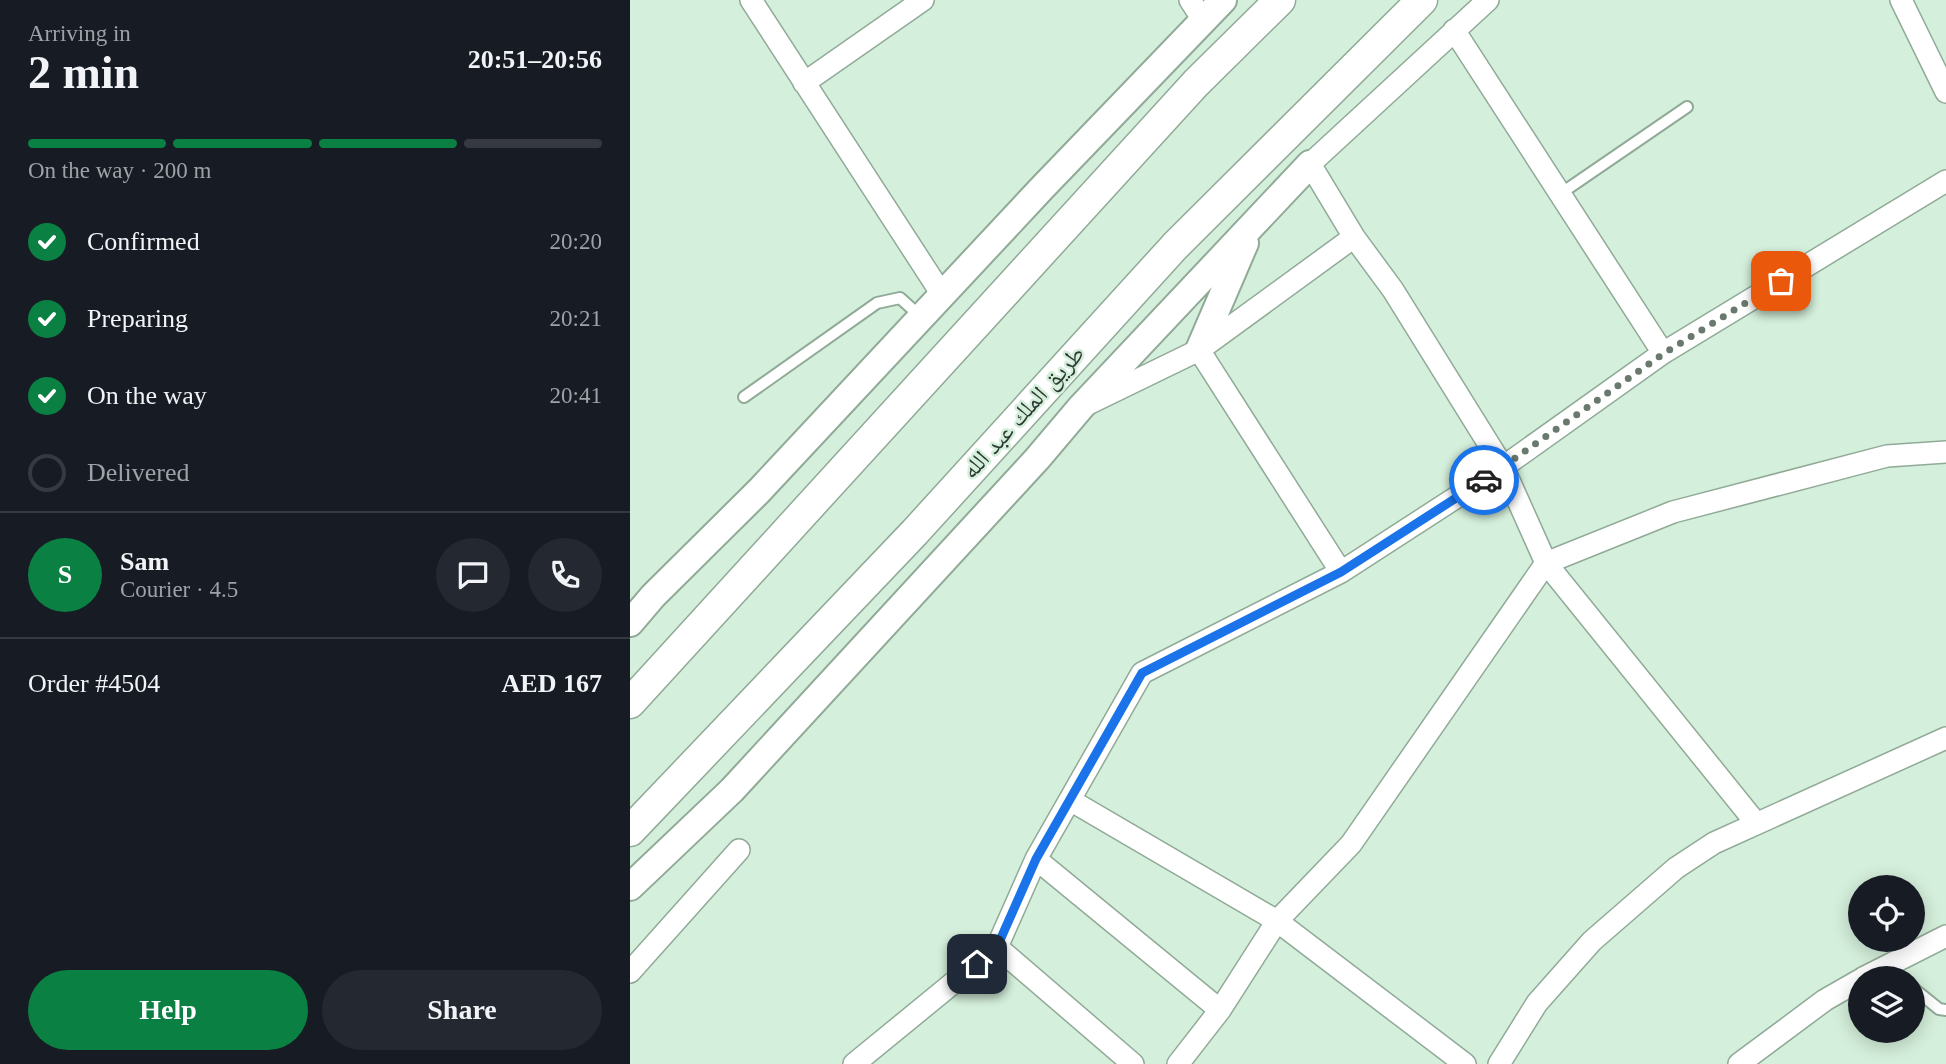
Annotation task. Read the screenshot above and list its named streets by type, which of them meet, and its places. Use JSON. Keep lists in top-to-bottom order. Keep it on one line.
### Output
{"streets":{"main road":["طريق الملك عبد الله"]},"page":{"heading":["2 min","Arriving in","20:51–20:56"],"panel":["Sam","Courier · 4.5","Order #4504","AED 167"],"bar":"On the way · 200 m","list":[["Confirmed","20:20"],["Preparing","20:21"],["On the way","20:41"],"Delivered"],"round":"S","buttons":["Help","Share"]}}
